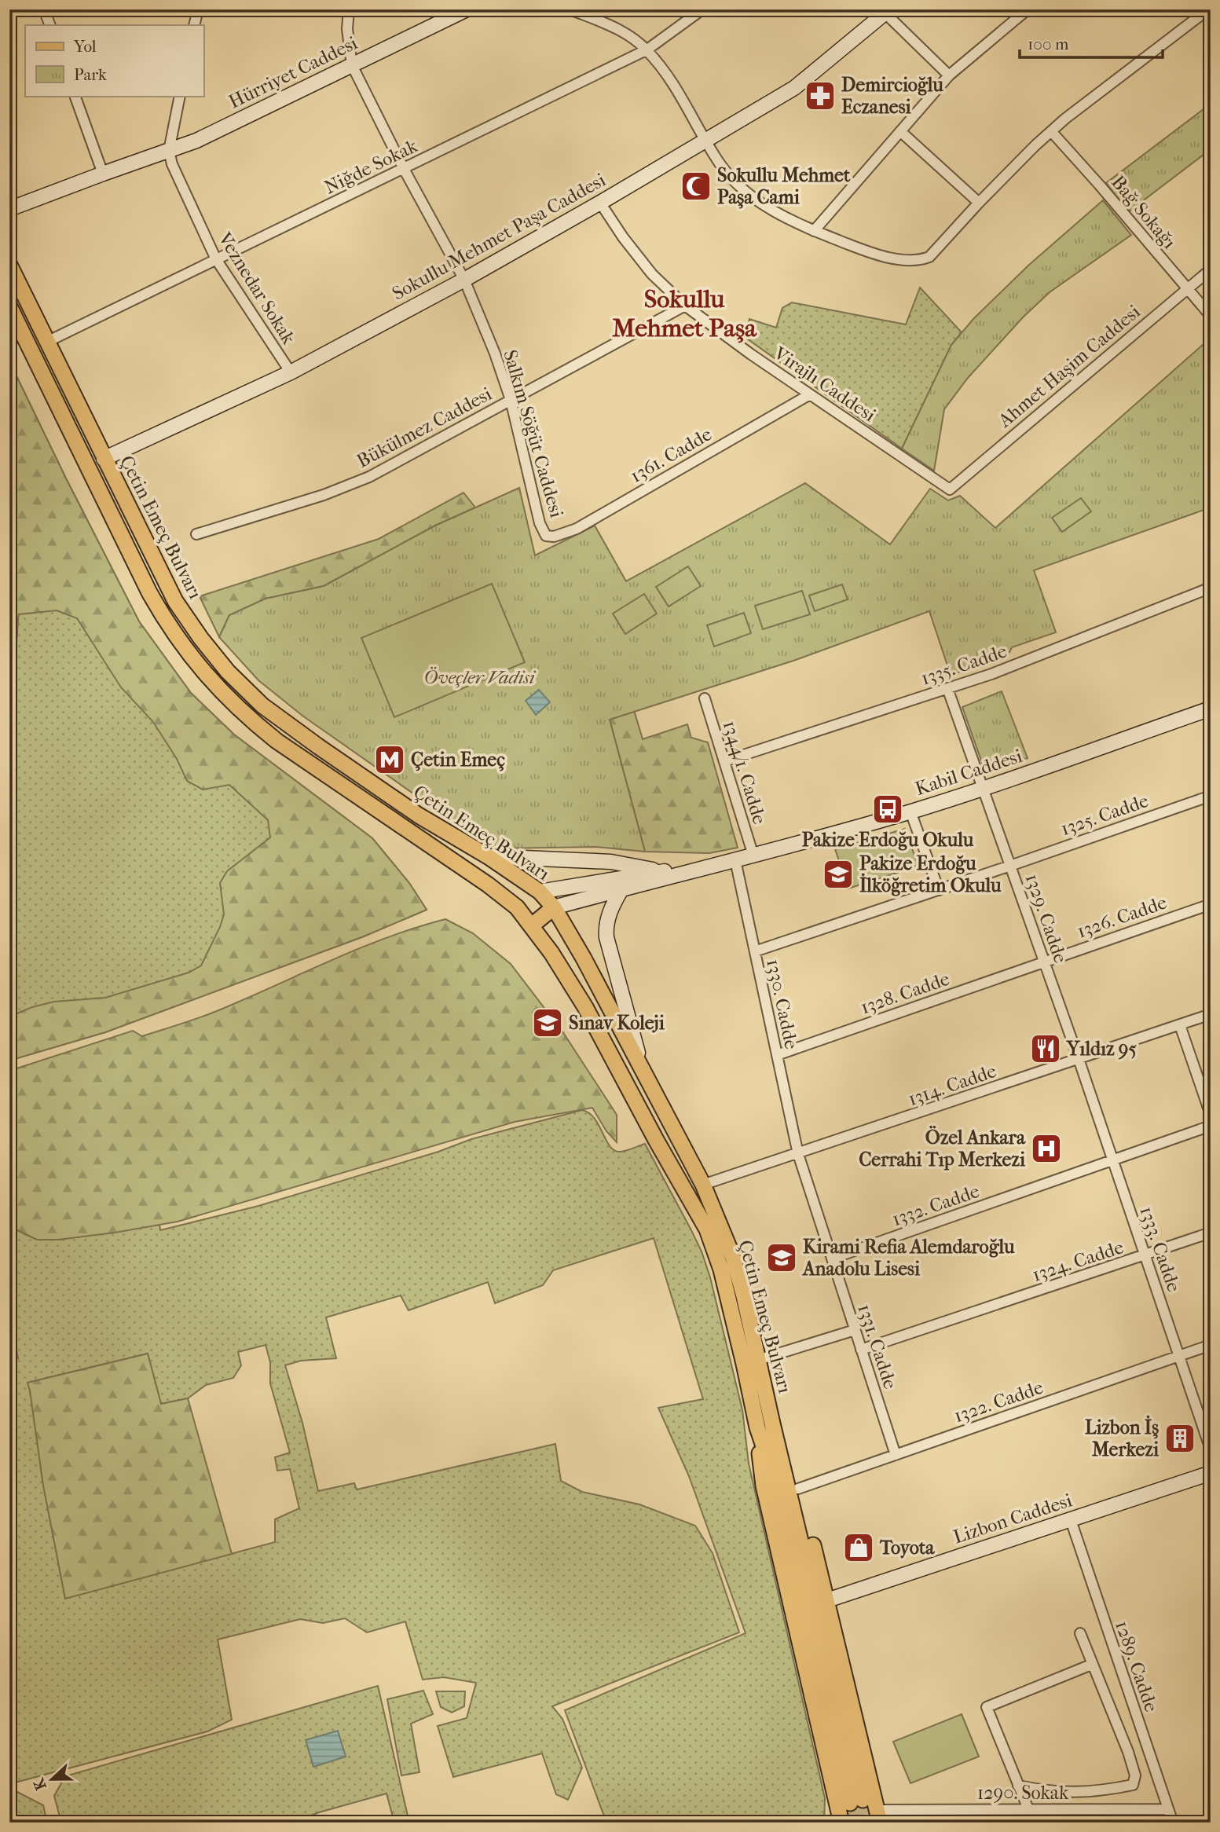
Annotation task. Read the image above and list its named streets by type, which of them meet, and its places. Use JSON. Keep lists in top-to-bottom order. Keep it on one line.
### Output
{"streets":{"main road":["Hürriyet Caddesi","Sokullu Mehmet Paşa Caddesi","Çetin Emeç Bulvarı","Kabil Caddesi","Lizbon Caddesi"],"street":["Niğde Sokak","Bağ Sokağı","Veznedar Sokak","Ahmet Haşim Caddesi","Virajlı Caddesi","Bükülmez Caddesi","Salkım Söğüt Caddesi","1361. Cadde","1335. Cadde","1344/1. Cadde","1325. Cadde","1326. Cadde","1329. Cadde","1328. Cadde","1330. Cadde","1314. Cadde","1332. Cadde","1333. Cadde","1324. Cadde","1331. Cadde","1322. Cadde","1289. Cadde","1290. Sokak"]},"crossings":[["Hürriyet Caddesi","Veznedar Sokak"],["Hürriyet Caddesi","Salkım Söğüt Caddesi"],["Niğde Sokak","Veznedar Sokak"],["Niğde Sokak","Salkım Söğüt Caddesi"],["Niğde Sokak","Çetin Emeç Bulvarı"],["Bağ Sokağı","Ahmet Haşim Caddesi"],["Sokullu Mehmet Paşa Caddesi","Veznedar Sokak"],["Sokullu Mehmet Paşa Caddesi","Virajlı Caddesi"],["Sokullu Mehmet Paşa Caddesi","Salkım Söğüt Caddesi"],["Sokullu Mehmet Paşa Caddesi","Çetin Emeç Bulvarı"],["Ahmet Haşim Caddesi","Virajlı Caddesi"],["Virajlı Caddesi","Bükülmez Caddesi"],["Virajlı Caddesi","1361. Cadde"],["Bükülmez Caddesi","Salkım Söğüt Caddesi"],["Salkım Söğüt Caddesi","1361. Cadde"],["Çetin Emeç Bulvarı","Kabil Caddesi"],["Çetin Emeç Bulvarı","1314. Cadde"],["Çetin Emeç Bulvarı","1322. Cadde"],["Çetin Emeç Bulvarı","Lizbon Caddesi"],["Çetin Emeç Bulvarı","1290. Sokak"],["1335. Cadde","1344/1. Cadde"],["1335. Cadde","1329. Cadde"],["1344/1. Cadde","Kabil Caddesi"],["Kabil Caddesi","1329. Cadde"],["Kabil Caddesi","1330. Cadde"],["1325. Cadde","1329. Cadde"],["1325. Cadde","1330. Cadde"],["1326. Cadde","1329. Cadde"],["1326. Cadde","1328. Cadde"],["1329. Cadde","1328. Cadde"],["1329. Cadde","1314. Cadde"],["1329. Cadde","1333. Cadde"],["1328. Cadde","1330. Cadde"],["1330. Cadde","1314. Cadde"],["1330. Cadde","1331. Cadde"],["1314. Cadde","1333. Cadde"],["1314. Cadde","1331. Cadde"],["1332. Cadde","1333. Cadde"],["1332. Cadde","1331. Cadde"],["1333. Cadde","1324. Cadde"],["1333. Cadde","1322. Cadde"],["1324. Cadde","1331. Cadde"],["1331. Cadde","1322. Cadde"],["Lizbon Caddesi","1289. Cadde"],["1289. Cadde","1290. Sokak"]],"districts":["Sokullu Mehmet Paşa"],"parks":["Öveçler Vadisi"],"places":{"pharmacy":["Demircioğlu Eczanesi"],"mosque":["Sokullu Mehmet Paşa Cami"],"metro station":["Çetin Emeç"],"bus stop":["Pakize Erdoğu Okulu"],"school or university":["Pakize Erdoğu İlköğretim Okulu","Sınav Koleji","Kirami Refia Alemdaroğlu Anadolu Lisesi"],"restaurant":["Yıldız 95"],"hospital":["Özel Ankara Cerrahi Tıp Merkezi"],"building":["Lizbon İş Merkezi"],"shop":["Toyota"]},"legend":["Yol","Park"],"scale_bar":"100 m","north":"left"}
